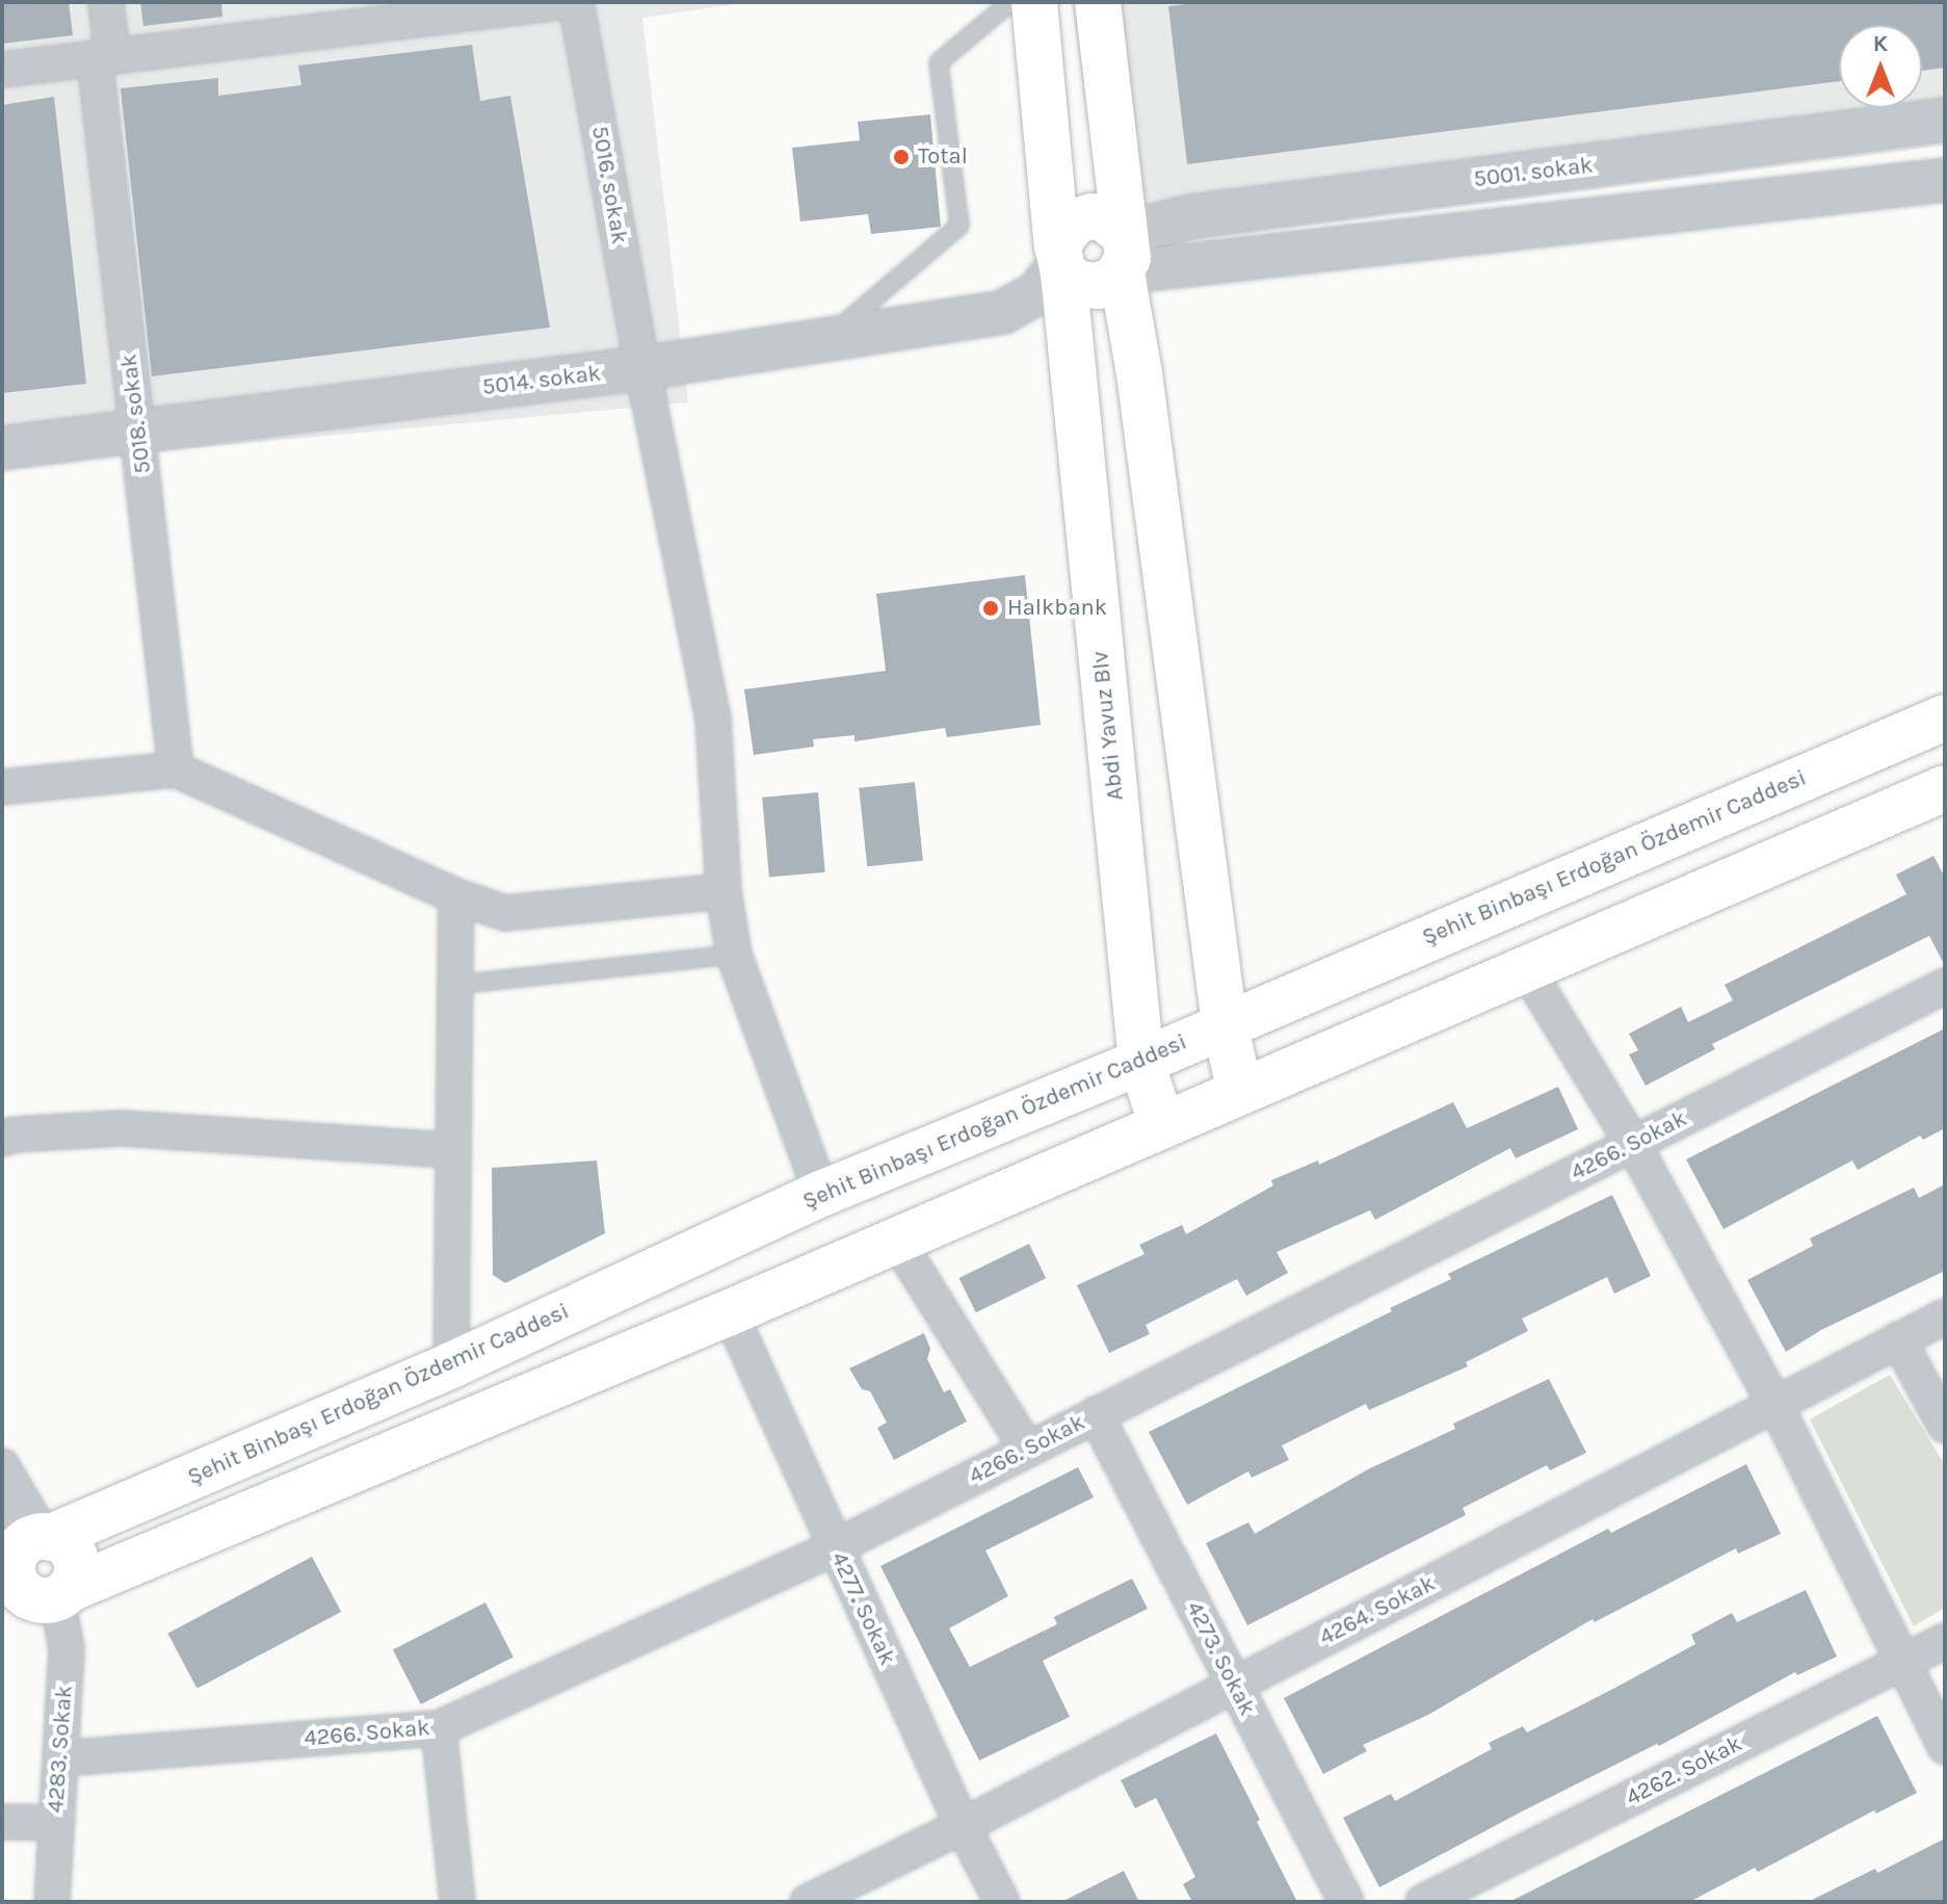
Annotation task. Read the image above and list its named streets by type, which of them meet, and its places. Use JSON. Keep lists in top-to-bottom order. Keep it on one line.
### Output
{"streets":{"main road":["Abdi Yavuz Blv","Şehit Binbaşı Erdoğan Özdemir Caddesi"],"street":["5001. sokak","5016. sokak","5014. sokak","5018. sokak","4266. Sokak","4277. Sokak","4264. Sokak","4273. Sokak","4283. Sokak","4262. Sokak"]},"crossings":[["5001. sokak","5014. sokak"],["5001. sokak","Abdi Yavuz Blv"],["5016. sokak","5014. sokak"],["5016. sokak","Şehit Binbaşı Erdoğan Özdemir Caddesi"],["5014. sokak","5018. sokak"],["5014. sokak","Abdi Yavuz Blv"],["Abdi Yavuz Blv","Şehit Binbaşı Erdoğan Özdemir Caddesi"],["4266. Sokak","4277. Sokak"],["4266. Sokak","4273. Sokak"],["4266. Sokak","4283. Sokak"],["4277. Sokak","4264. Sokak"],["4264. Sokak","4273. Sokak"]],"places":["Total","Halkbank"],"north":"top"}
